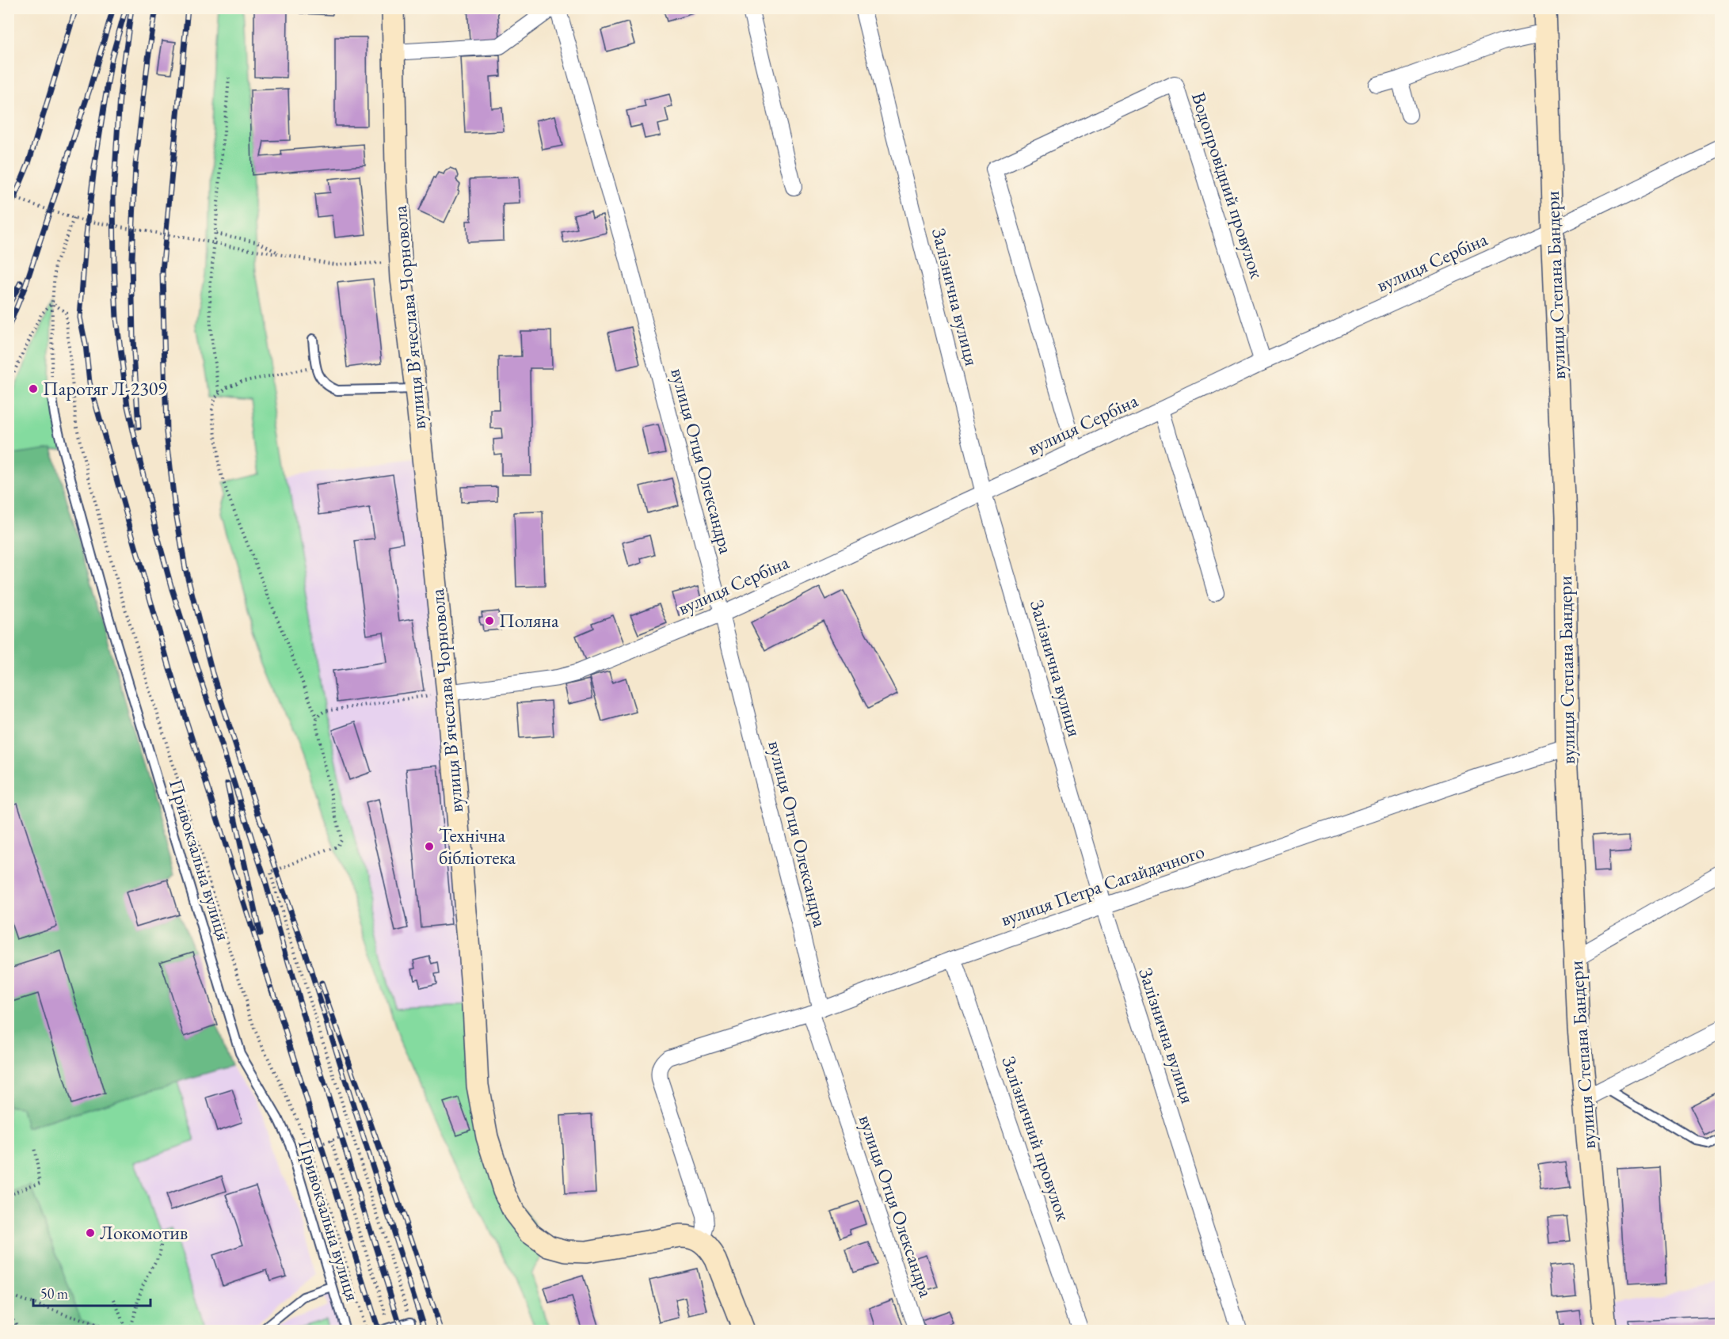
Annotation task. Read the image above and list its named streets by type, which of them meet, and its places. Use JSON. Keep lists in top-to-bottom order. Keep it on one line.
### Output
{"streets":{"street":["Водопровідний провулок","вулиця Сербіна","вулиця Степана Бандери","Залізнична вулиця","вулиця Вʼячеслава Чорновола","вулиця Отця Олександра","вулиця Петра Сагайдачного","Залізничний провулок"],"lane":["Привокзальна вулиця"]},"crossings":[["Водопровідний провулок","вулиця Сербіна"],["вулиця Сербіна","вулиця Степана Бандери"],["вулиця Сербіна","Залізнична вулиця"],["вулиця Сербіна","вулиця Вʼячеслава Чорновола"],["вулиця Сербіна","вулиця Отця Олександра"],["вулиця Степана Бандери","вулиця Петра Сагайдачного"],["Залізнична вулиця","вулиця Петра Сагайдачного"],["вулиця Вʼячеслава Чорновола","вулиця Петра Сагайдачного"],["вулиця Отця Олександра","вулиця Петра Сагайдачного"],["вулиця Петра Сагайдачного","Залізничний провулок"]],"places":["Паротяг Л-2309","Поляна","Технічна бібліотека","Локомотив"],"scale_bar":"50 m"}
